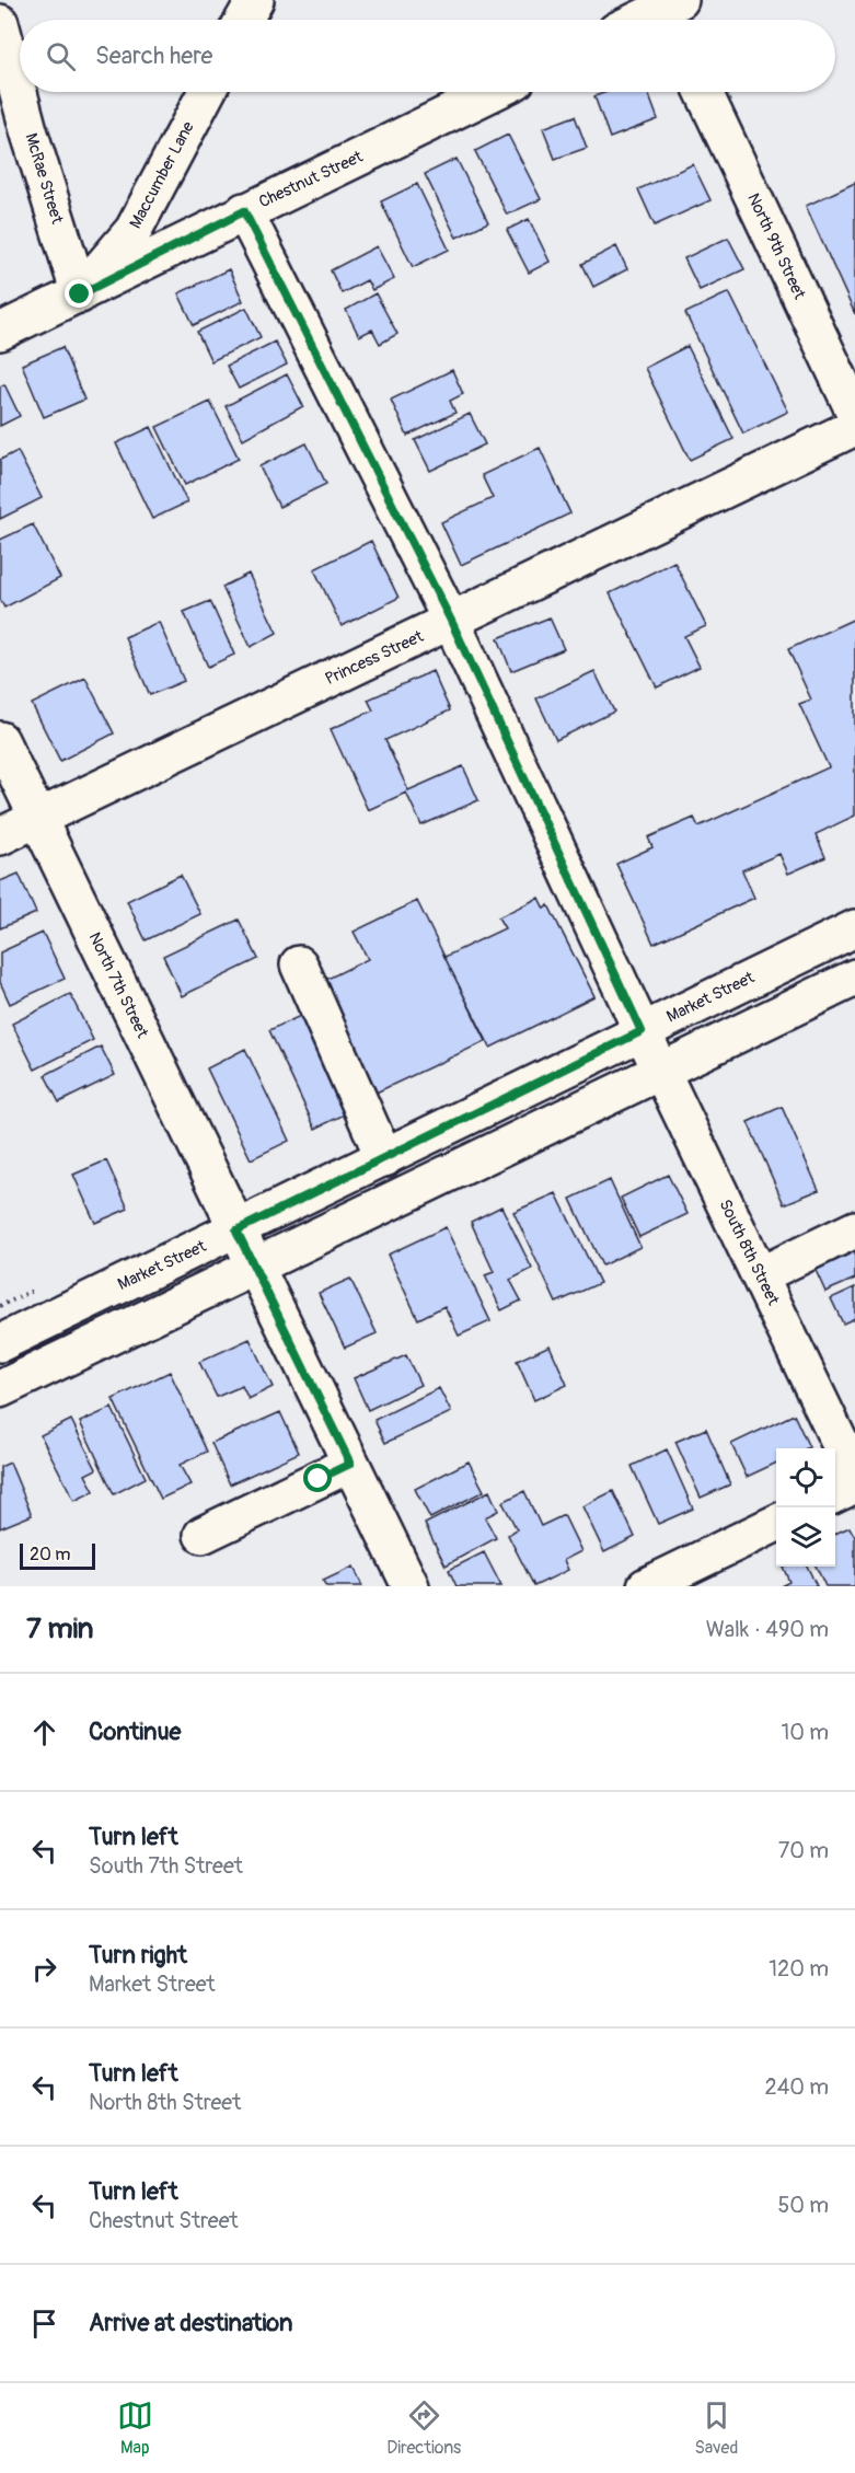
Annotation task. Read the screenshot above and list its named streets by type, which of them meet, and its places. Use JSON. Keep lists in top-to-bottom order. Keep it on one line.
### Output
{"streets":{"street":["Maccumber Lane","McRae Street","Chestnut Street","North 9th Street","Princess Street","North 7th Street","Market Street","South 8th Street"]},"crossings":[["Maccumber Lane","McRae Street"],["Maccumber Lane","Chestnut Street"],["McRae Street","Chestnut Street"],["Chestnut Street","South 8th Street"],["Princess Street","North 7th Street"],["Princess Street","South 8th Street"],["North 7th Street","Market Street"],["Market Street","South 8th Street"]],"scale_bar":"20 m","page":{"search":"Search here","scale":"20 m","heading":["7 min","Walk · 490 m"],"list":[["Continue","10 m"],["Turn left","South 7th Street","70 m"],["Turn right","Market Street","120 m"],["Turn left","North 8th Street","240 m"],["Turn left","Chestnut Street","50 m"],"Arrive at destination"],"nav":["Map","Directions","Saved"]}}
